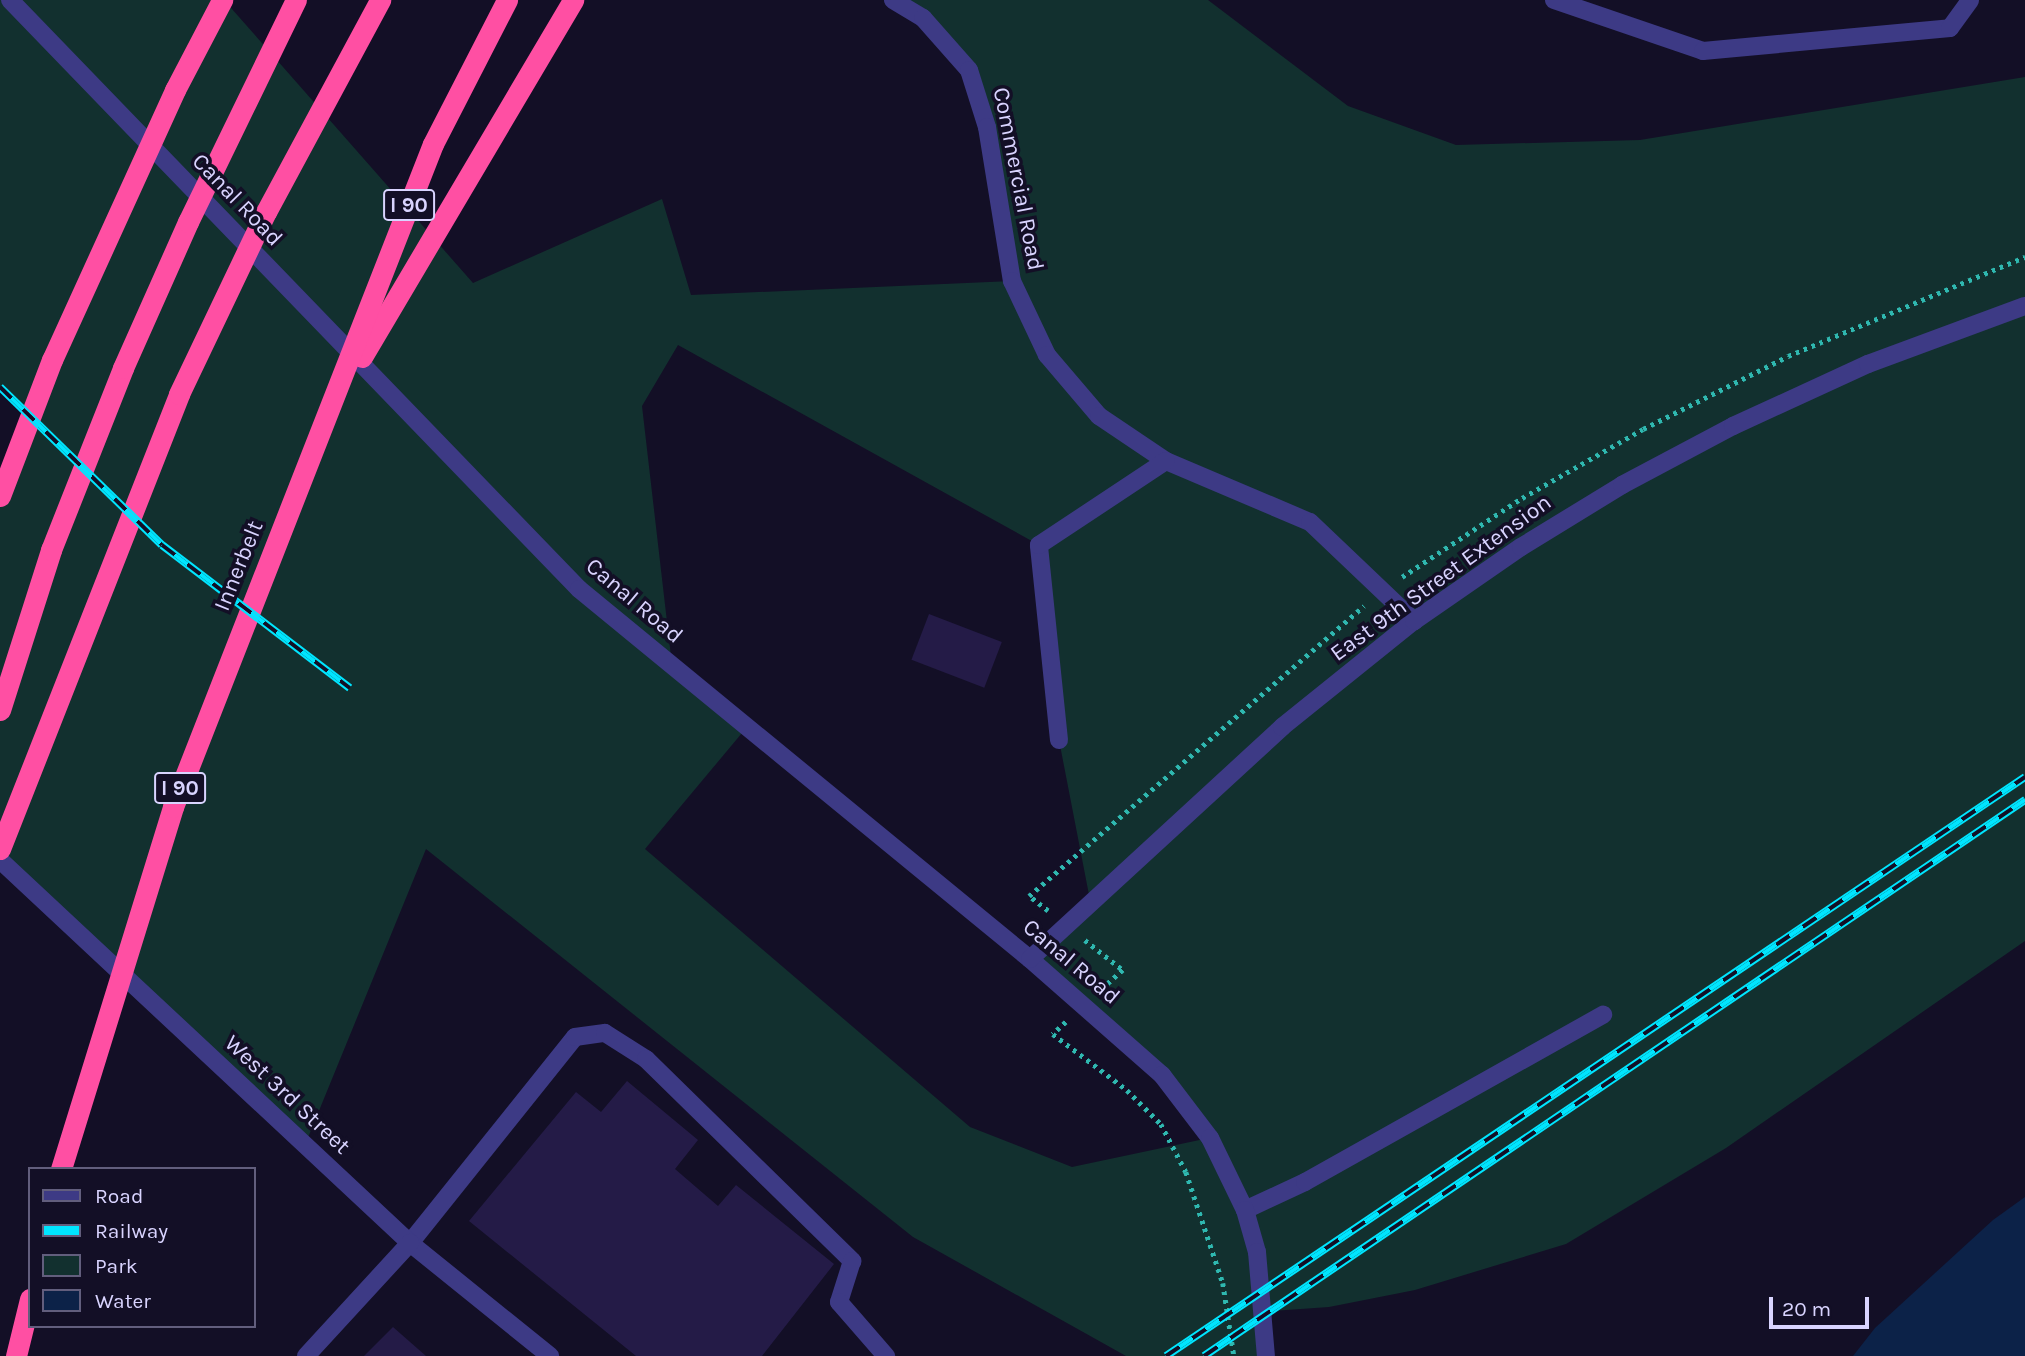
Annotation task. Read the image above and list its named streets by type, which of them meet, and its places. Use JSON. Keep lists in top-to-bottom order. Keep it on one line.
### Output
{"streets":{"highway":["I 90","Innerbelt"],"street":["Commercial Road","Canal Road","East 9th Street Extension","West 3rd Street"]},"crossings":[["Commercial Road","East 9th Street Extension"],["Canal Road","East 9th Street Extension"]],"legend":["Road","Railway","Park","Water"],"scale_bar":"20 m"}
